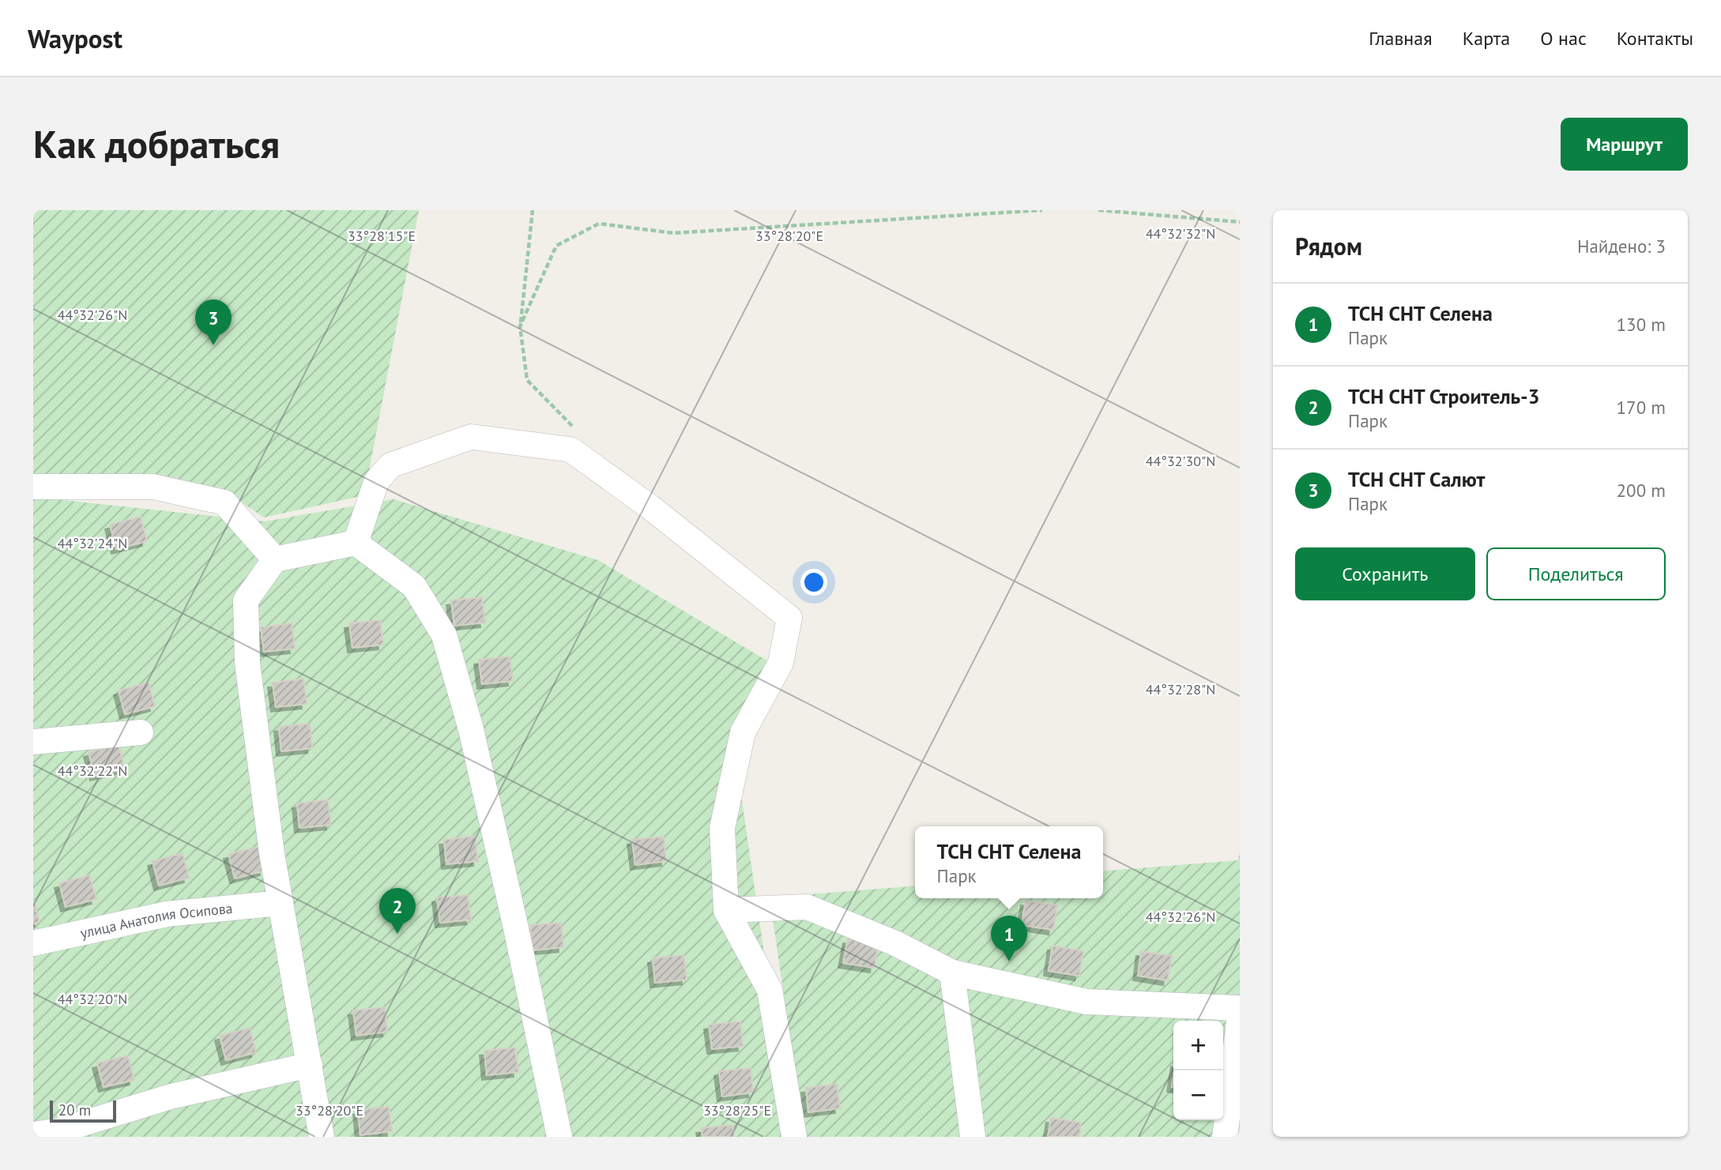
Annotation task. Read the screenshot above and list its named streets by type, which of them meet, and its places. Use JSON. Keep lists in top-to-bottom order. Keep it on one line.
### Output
{"streets":{"lane":["улица Анатолия Осипова"]},"scale_bar":"20 m","page":{"header":"Waypost","nav":["Главная","Карта","О нас","Контакты"],"buttons":["Маршрут",["Сохранить","Поделиться"]],"title":"Как добраться","heading":["Рядом","Найдено: 3"],"list":[{"mark":"1","name":"ТСН СНТ Селена","note":"Парк","value":"130 m"},{"mark":"2","name":"ТСН СНТ Строитель-3","note":"Парк","value":"170 m"},{"mark":"3","name":"ТСН СНТ Салют","note":"Парк","value":"200 m"}],"pins":["3","2","1"],"popup":["ТСН СНТ Селена","Парк"],"map_buttons":["+","−"],"scale":"20 m"},"coordinates":["44°32'32\"N","33°28'15\"E","33°28'20\"E","44°32'26\"N","44°32'30\"N","44°32'24\"N","44°32'28\"N","44°32'22\"N","44°32'20\"N","33°28'25\"E"]}
